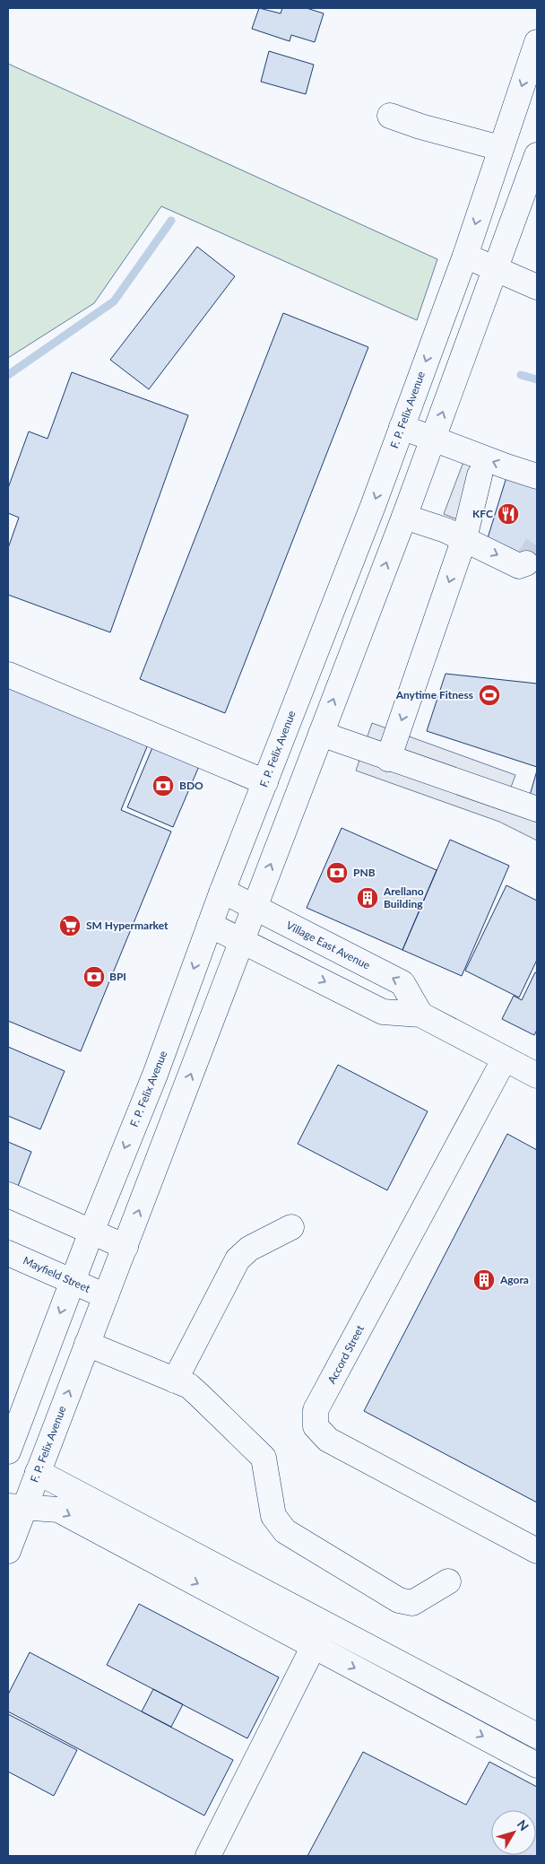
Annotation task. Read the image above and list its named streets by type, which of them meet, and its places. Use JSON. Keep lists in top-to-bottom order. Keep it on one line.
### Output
{"streets":{"main road":["F. P. Felix Avenue","Village East Avenue","Mayfield Street","Accord Street"]},"crossings":[["F. P. Felix Avenue","Village East Avenue"],["F. P. Felix Avenue","Mayfield Street"]],"places":{"restaurant":["KFC"],"sports":["Anytime Fitness"],"bank":["BDO","PNB","BPI"],"building":["Arellano Building","Agora"],"supermarket":["SM Hypermarket"]},"north":"top right"}
